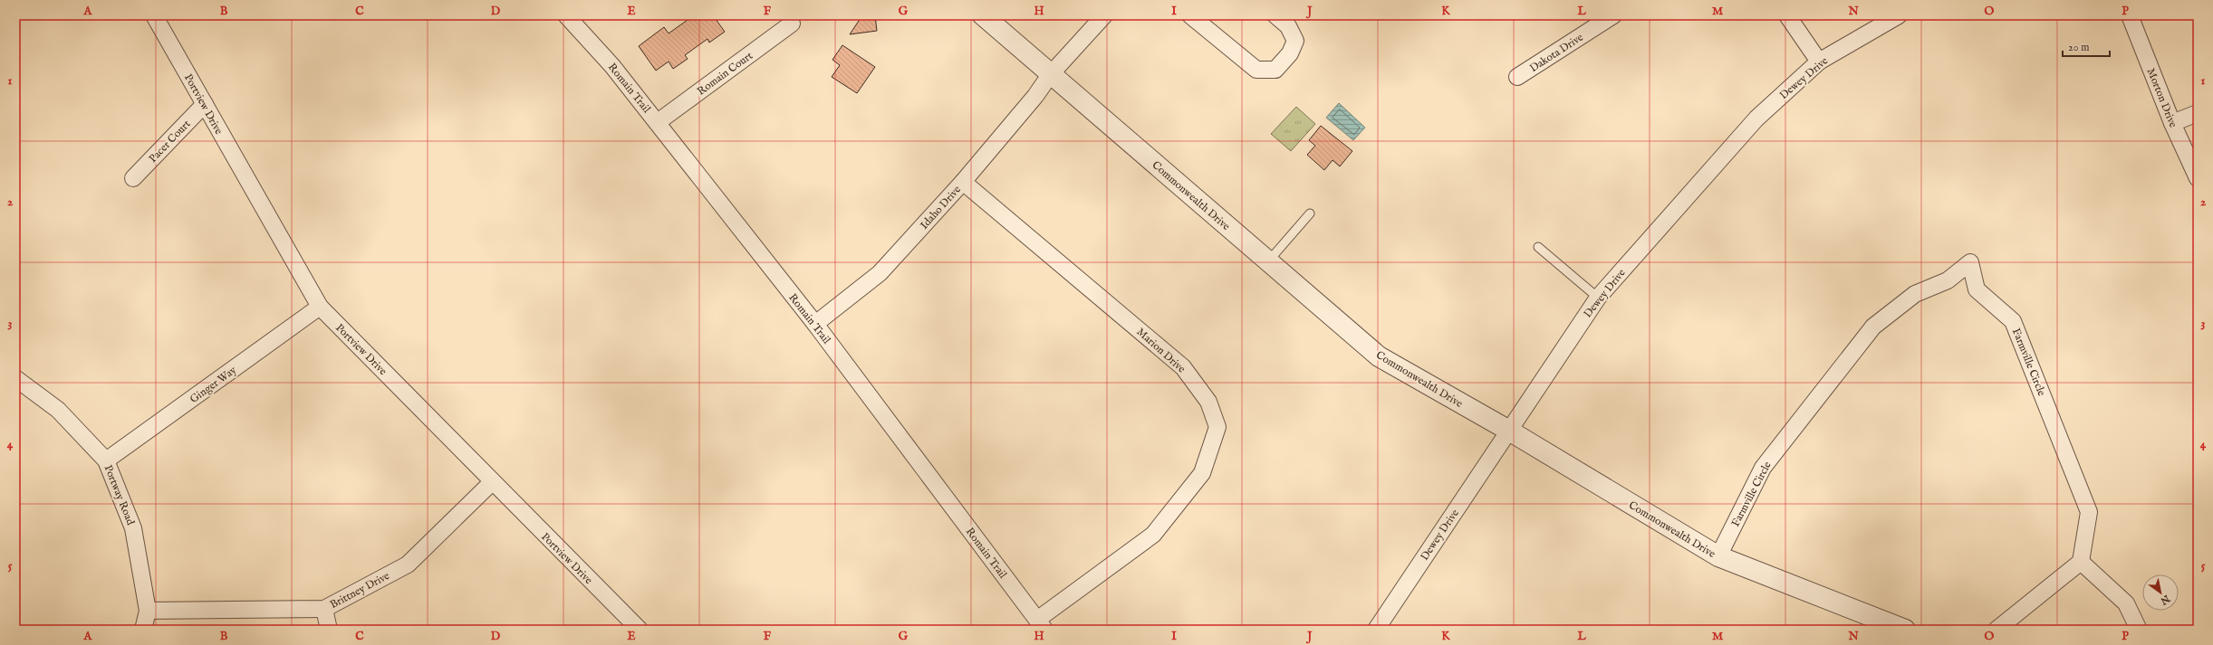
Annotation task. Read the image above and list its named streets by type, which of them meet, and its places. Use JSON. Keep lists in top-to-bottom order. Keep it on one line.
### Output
{"streets":{"street":["Dakota Drive","Romain Court","Dewey Drive","Romain Trail","Morton Drive","Portview Drive","Pacer Court","Commonwealth Drive","Idaho Drive","Marion Drive","Farmville Circle","Ginger Way","Portway Road","Brittney Drive"]},"crossings":[["Romain Court","Romain Trail"],["Dewey Drive","Commonwealth Drive"],["Romain Trail","Idaho Drive"],["Romain Trail","Marion Drive"],["Portview Drive","Pacer Court"],["Portview Drive","Ginger Way"],["Portview Drive","Brittney Drive"],["Commonwealth Drive","Idaho Drive"],["Commonwealth Drive","Farmville Circle"],["Idaho Drive","Marion Drive"],["Ginger Way","Portway Road"],["Portway Road","Brittney Drive"]],"scale_bar":"20 m","north":"bottom right","grid":{"columns":["A","B","C","D","E","F","G","H","I","J","K","L","M","N","O","P"],"rows":["1","2","3","4","5"]}}
